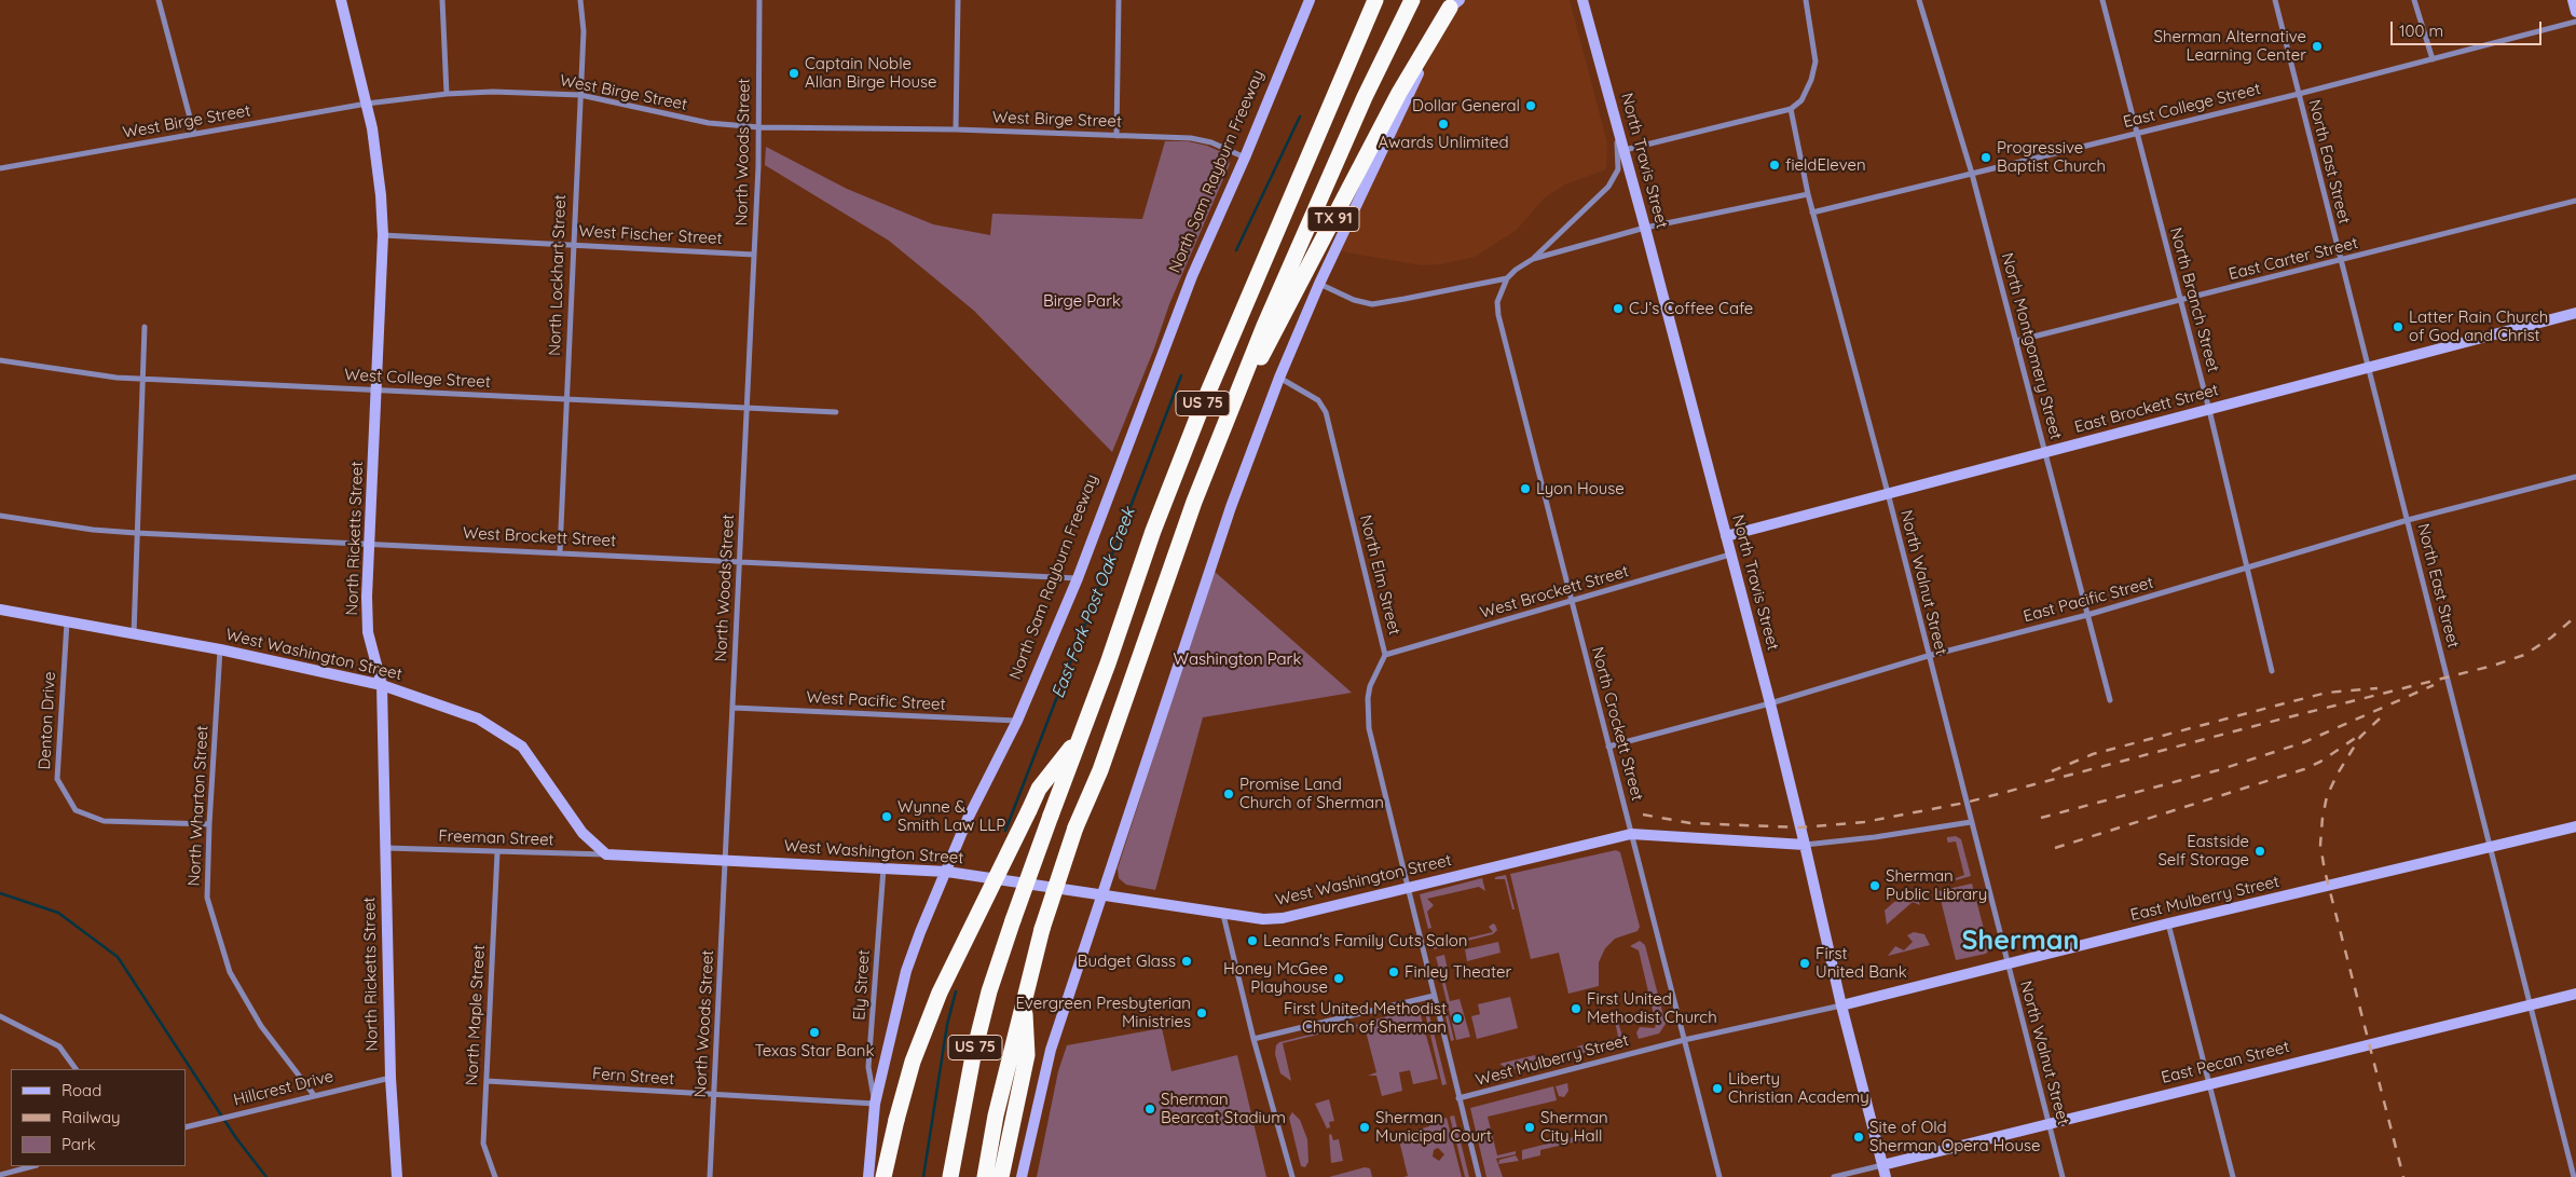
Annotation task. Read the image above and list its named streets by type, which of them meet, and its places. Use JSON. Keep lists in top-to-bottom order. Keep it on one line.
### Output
{"streets":{"highway":["TX 91","US 75"],"street":["West Birge Street","East College Street","North Woods Street","North Travis Street","North East Street","North Sam Rayburn Freeway","West Fischer Street","East Carter Street","North Lockhart Street","North Branch Street","North Montgomery Street","West College Street","East Brockett Street","West Brockett Street","North Ricketts Street","North Elm Street","North Walnut Street","East Pacific Street","West Washington Street","West Pacific Street","Denton Drive","North Crockett Street","North Wharton Street","Freeman Street","East Mulberry Street","Ely Street","North Maple Street","West Mulberry Street","East Pecan Street","Fern Street","Hillcrest Drive"]},"crossings":[["West Birge Street","North Woods Street"],["West Birge Street","North Sam Rayburn Freeway"],["West Birge Street","North Lockhart Street"],["West Birge Street","North Ricketts Street"],["East College Street","North East Street"],["East College Street","North Branch Street"],["East College Street","North Montgomery Street"],["East College Street","North Walnut Street"],["North Woods Street","West Fischer Street"],["North Woods Street","West College Street"],["North Woods Street","West Brockett Street"],["North Woods Street","West Washington Street"],["North Woods Street","West Pacific Street"],["North Woods Street","Fern Street"],["North Travis Street","East Brockett Street"],["North Travis Street","West Brockett Street"],["North Travis Street","East Pacific Street"],["North Travis Street","West Washington Street"],["North Travis Street","East Mulberry Street"],["North Travis Street","West Mulberry Street"],["North Travis Street","East Pecan Street"],["North East Street","East Carter Street"],["North East Street","East Brockett Street"],["North East Street","East Pacific Street"],["North East Street","East Mulberry Street"],["North East Street","East Pecan Street"],["North Sam Rayburn Freeway","West Brockett Street"],["North Sam Rayburn Freeway","West Washington Street"],["North Sam Rayburn Freeway","West Pacific Street"],["North Sam Rayburn Freeway","Ely Street"],["North Sam Rayburn Freeway","Fern Street"],["TX 91","US 75"],["West Fischer Street","North Lockhart Street"],["West Fischer Street","North Ricketts Street"],["East Carter Street","North Branch Street"],["East Carter Street","North Montgomery Street"],["North Lockhart Street","West College Street"],["North Lockhart Street","West Brockett Street"],["North Branch Street","East Brockett Street"],["North Branch Street","East Pacific Street"],["North Montgomery Street","East Brockett Street"],["North Montgomery Street","East Pacific Street"],["West College Street","North Ricketts Street"],["East Brockett Street","North Walnut Street"],["West Brockett Street","North Ricketts Street"],["West Brockett Street","North Elm Street"],["West Brockett Street","North Crockett Street"],["North Ricketts Street","West Washington Street"],["North Ricketts Street","Freeman Street"],["North Ricketts Street","Hillcrest Drive"],["North Elm Street","West Washington Street"],["North Elm Street","West Mulberry Street"],["North Walnut Street","East Pacific Street"],["North Walnut Street","East Mulberry Street"],["North Walnut Street","East Pecan Street"],["East Pacific Street","North Crockett Street"],["West Washington Street","Denton Drive"],["West Washington Street","North Crockett Street"],["West Washington Street","North Wharton Street"],["West Washington Street","Freeman Street"],["West Washington Street","Ely Street"],["Denton Drive","North Wharton Street"],["North Crockett Street","West Mulberry Street"],["North Wharton Street","Hillcrest Drive"],["Freeman Street","North Maple Street"],["East Mulberry Street","West Mulberry Street"],["Ely Street","Fern Street"],["North Maple Street","Fern Street"]],"districts":["Sherman"],"water":["East Fork Post Oak Creek"],"parks":["Birge Park","Washington Park"],"places":["Sherman Alternative Learning Center","Captain Noble Allan Birge House","Dollar General","Awards Unlimited","Progressive Baptist Church","fieldEleven","CJ’s Coffee Cafe","Latter Rain Church of God and Christ","Lyon House","Promise Land Church of Sherman","Wynne & Smith Law LLP","Eastside Self Storage","Sherman Public Library","Leanna's Family Cuts Salon","Budget Glass","First United Bank","Finley Theater","Honey McGee Playhouse","First United Methodist Church","Evergreen Presbyterian Ministries","First United Methodist Church of Sherman","Texas Star Bank","Liberty Christian Academy","Sherman Bearcat Stadium","Sherman Municipal Court","Sherman City Hall","Site of Old Sherman Opera House"],"legend":["Road","Railway","Park"],"scale_bar":"100 m"}
